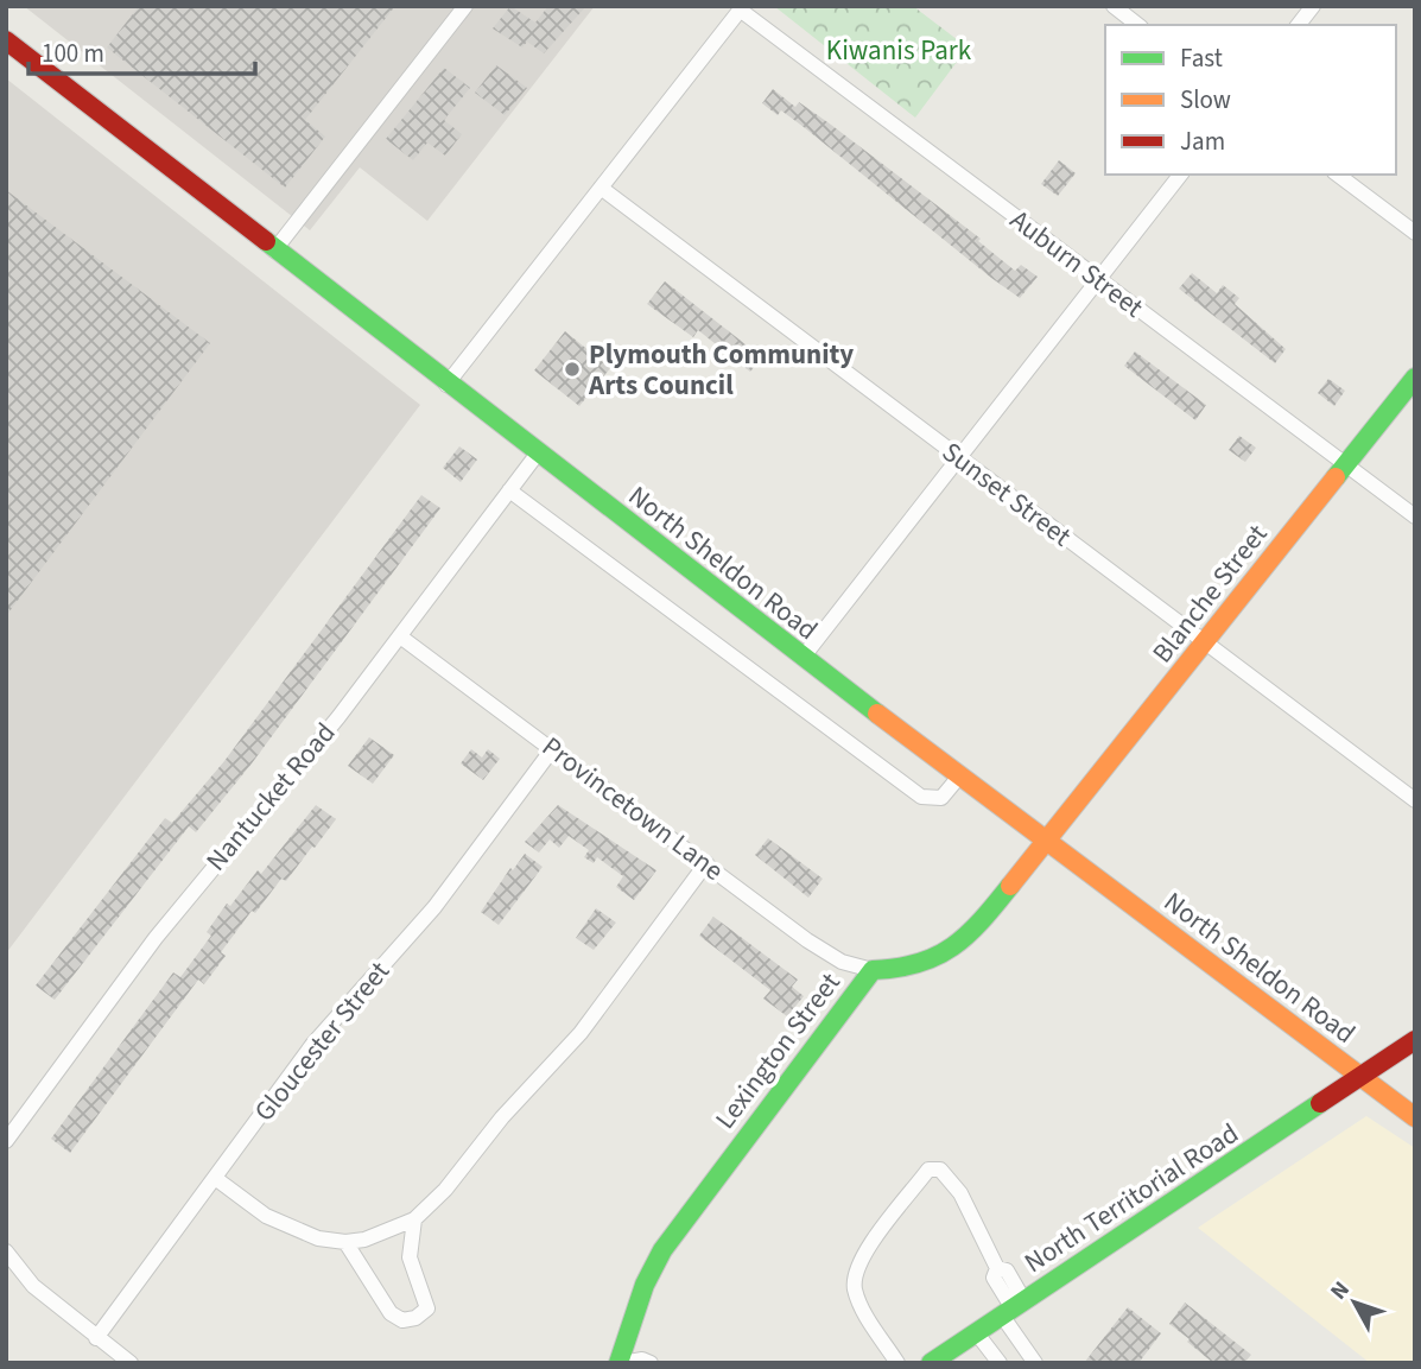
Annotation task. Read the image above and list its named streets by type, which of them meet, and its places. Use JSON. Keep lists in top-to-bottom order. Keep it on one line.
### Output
{"streets":{"main road":["North Sheldon Road","Blanche Street","Lexington Street","North Territorial Road"],"street":["Auburn Street","Sunset Street","Nantucket Road","Provincetown Lane","Gloucester Street"]},"crossings":[["Auburn Street","Blanche Street"],["Sunset Street","Blanche Street"],["North Sheldon Road","Blanche Street"],["North Sheldon Road","Nantucket Road"],["North Sheldon Road","Lexington Street"],["North Sheldon Road","North Territorial Road"],["Blanche Street","Lexington Street"],["Nantucket Road","Provincetown Lane"],["Provincetown Lane","Gloucester Street"],["Provincetown Lane","Lexington Street"]],"parks":["Kiwanis Park"],"places":["Plymouth Community Arts Council"],"legend":["Fast","Slow","Jam"],"scale_bar":"100 m","north":"top left"}
